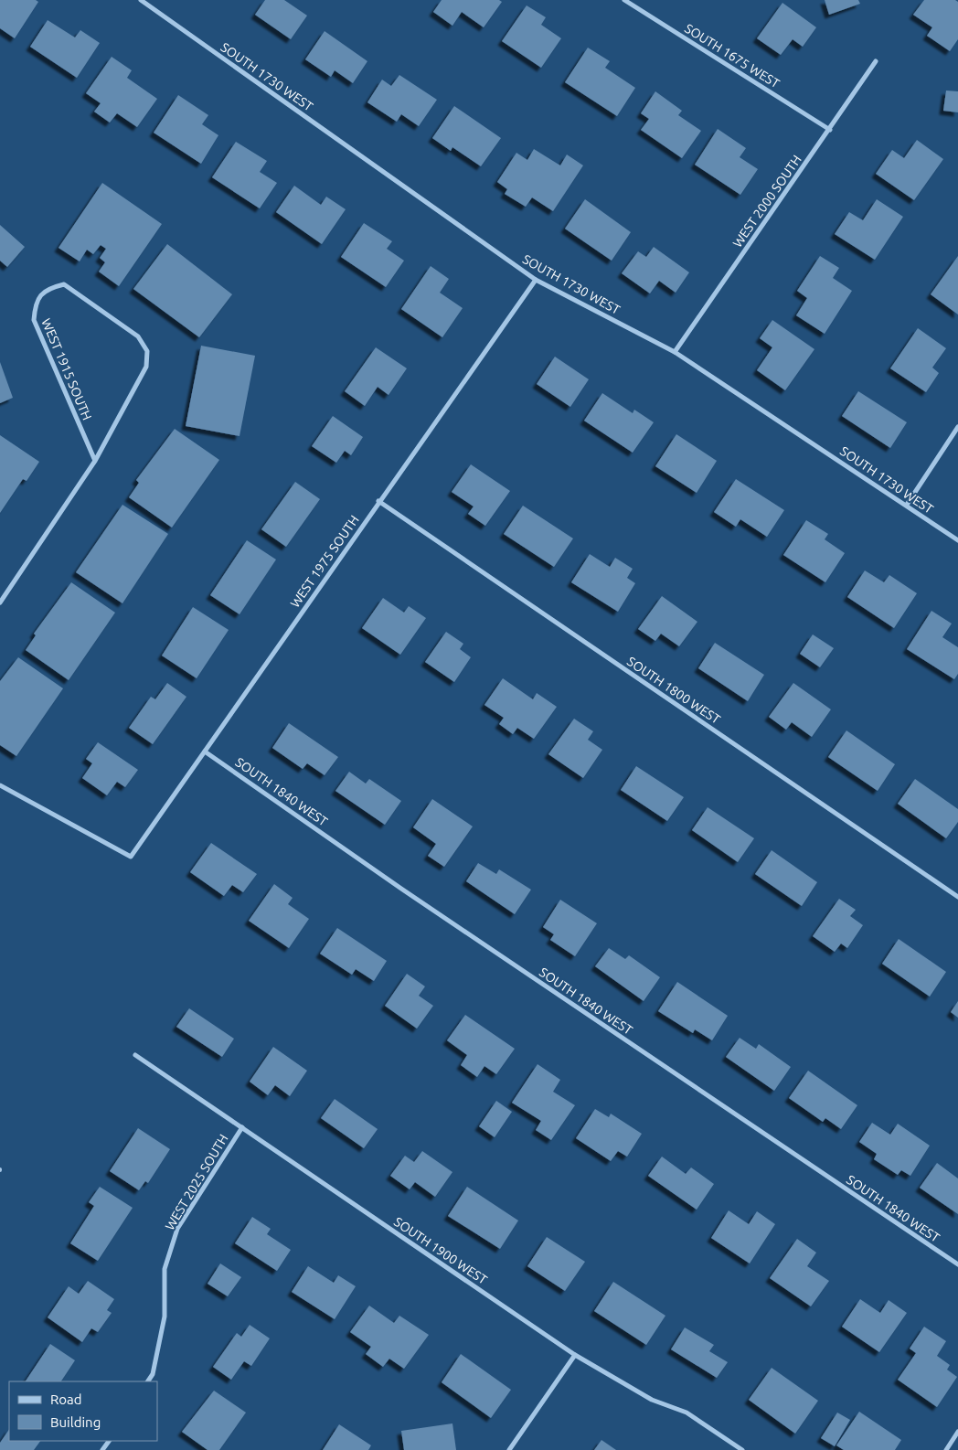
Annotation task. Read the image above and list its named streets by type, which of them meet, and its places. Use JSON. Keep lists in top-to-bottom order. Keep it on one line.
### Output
{"streets":{"street":["SOUTH 1675 WEST","SOUTH 1730 WEST","WEST 2000 SOUTH","WEST 1915 SOUTH","WEST 1975 SOUTH","SOUTH 1800 WEST","SOUTH 1840 WEST","WEST 2025 SOUTH","SOUTH 1900 WEST"]},"crossings":[["SOUTH 1675 WEST","WEST 2000 SOUTH"],["SOUTH 1730 WEST","WEST 2000 SOUTH"],["SOUTH 1730 WEST","WEST 1975 SOUTH"],["WEST 1975 SOUTH","SOUTH 1800 WEST"],["WEST 1975 SOUTH","SOUTH 1840 WEST"],["WEST 2025 SOUTH","SOUTH 1900 WEST"]],"legend":["Road","Building"]}
